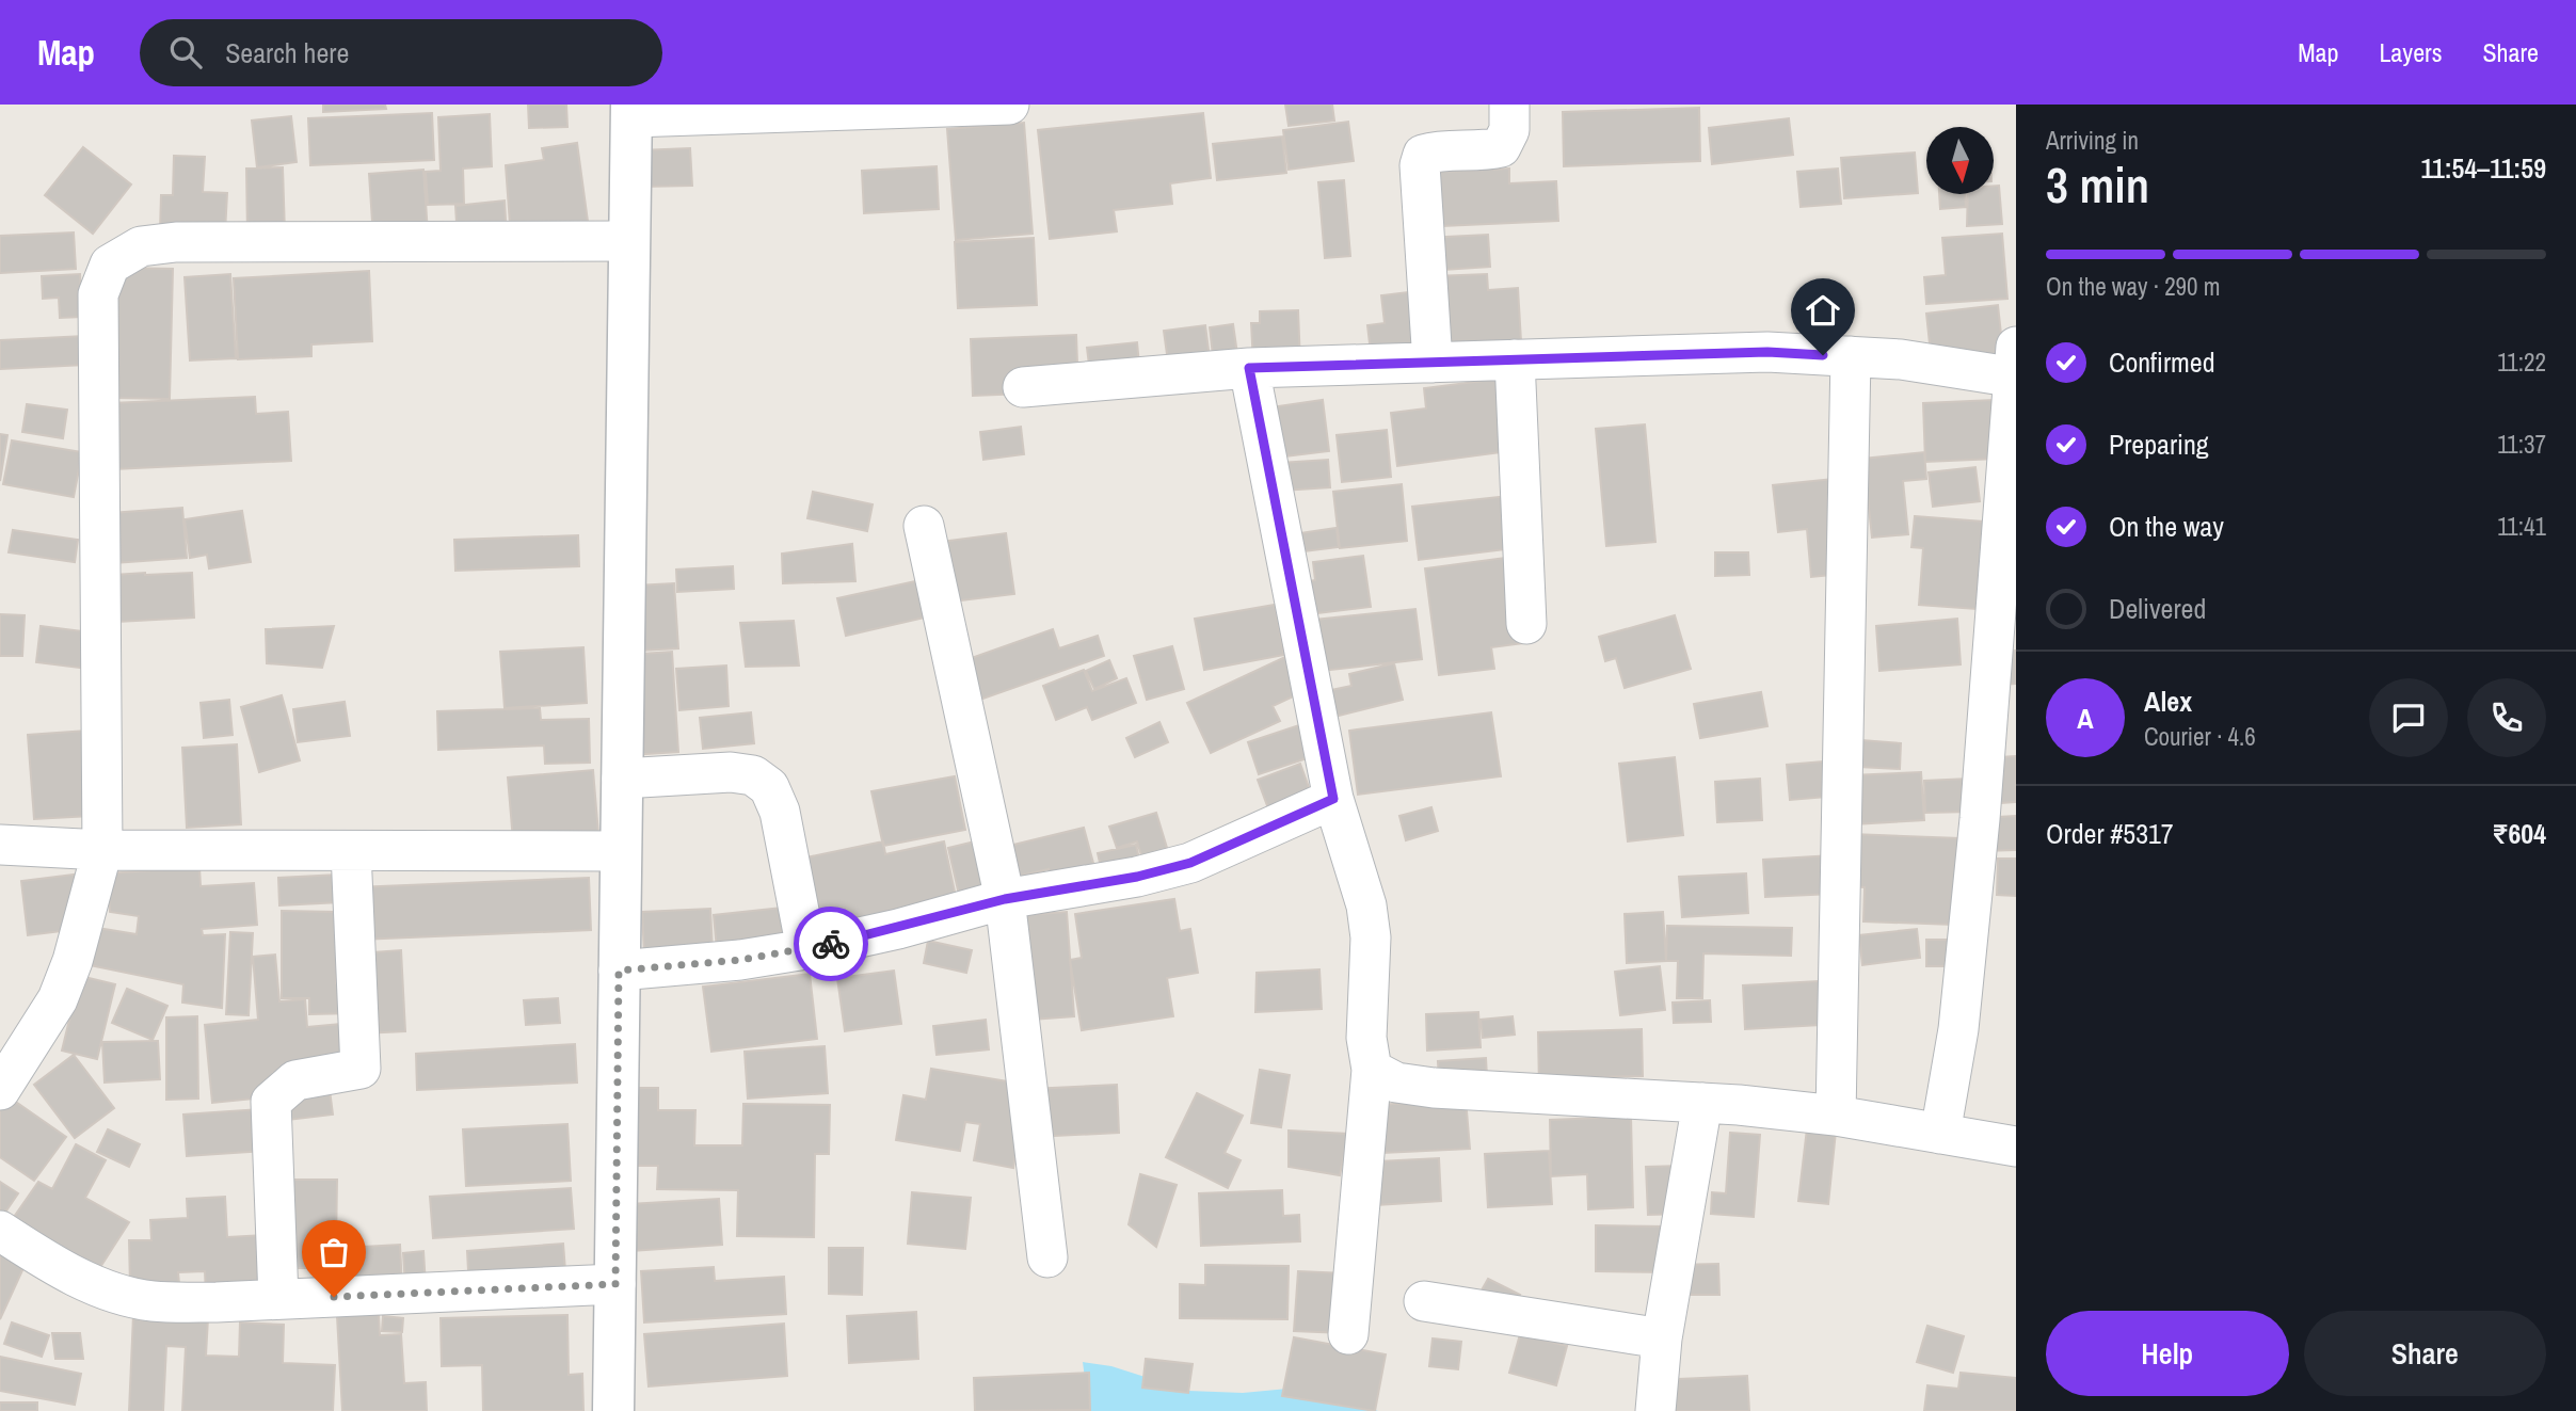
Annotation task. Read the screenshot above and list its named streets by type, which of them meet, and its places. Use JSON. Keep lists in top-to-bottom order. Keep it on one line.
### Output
{"north":"bottom","page":{"header":"Map","search":"Search here","nav":["Map","Layers","Share"],"heading":["3 min","Arriving in","11:54–11:59"],"panel":["Alex","Courier · 4.6","Order #5317","₹604"],"bar":"On the way · 290 m","list":[["Confirmed","11:22"],["Preparing","11:37"],["On the way","11:41"],"Delivered"],"round":"A","buttons":["Help","Share"]}}
